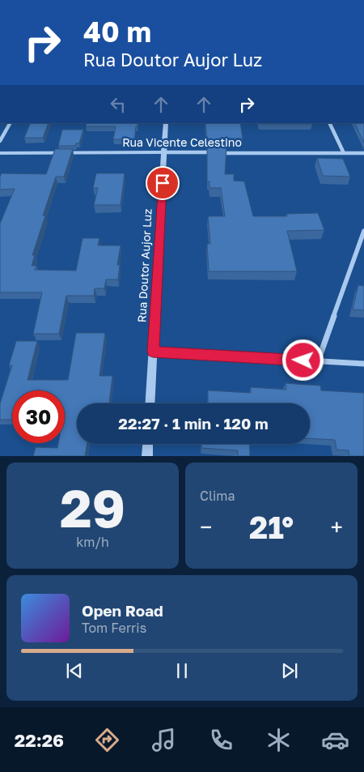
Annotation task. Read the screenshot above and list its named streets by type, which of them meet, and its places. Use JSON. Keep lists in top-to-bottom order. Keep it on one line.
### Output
{"streets":{"street":["Rua Vicente Celestino","Rua Doutor Aujor Luz"]},"crossings":[["Rua Vicente Celestino","Rua Doutor Aujor Luz"]],"page":{"turn":["40 m","Rua Doutor Aujor Luz"],"limit":"30","trip":"22:27 · 1 min · 120 m","tile":[["29","km/h"],"Clima"],"heat":["−","21°","+"],"song":["Open Road","Tom Ferris"],"tabs":"22:26"}}
